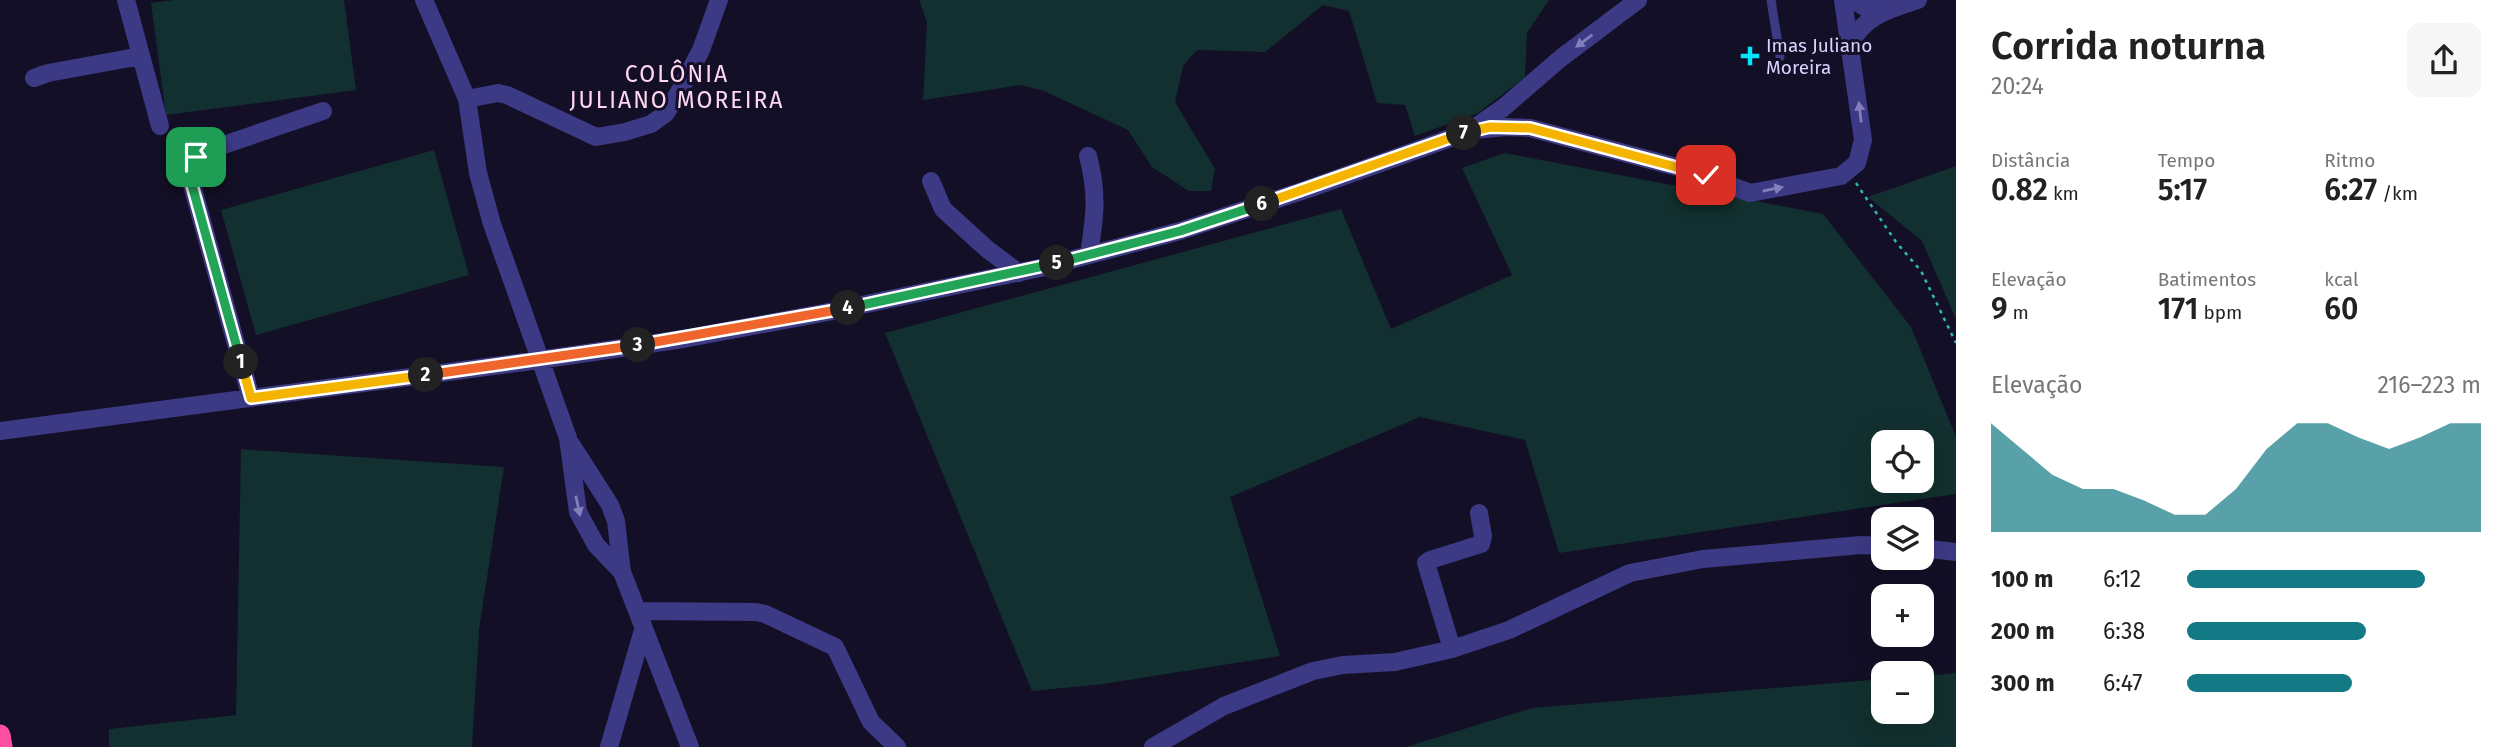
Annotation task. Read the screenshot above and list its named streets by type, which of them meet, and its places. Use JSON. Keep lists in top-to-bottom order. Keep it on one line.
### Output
{"districts":["COLÔNIA JULIANO MOREIRA"],"places":{"health":["Imas Juliano Moreira"]},"page":{"heading":["Corrida noturna","20:24"],"pins":["7","6","5","4","3","1","2"],"stats":[["Distância","0.82 km"],["Tempo","5:17"],["Ritmo","6:27 /km"],["Elevação","9 m"],["Batimentos","171 bpm"],["kcal","60"]],"chart":["Elevação","216–223 m"],"map_buttons":["+","−"],"list":[{"name":"100 m","note":"6:12"},{"name":"200 m","note":"6:38"},{"name":"300 m","note":"6:47"}]}}
